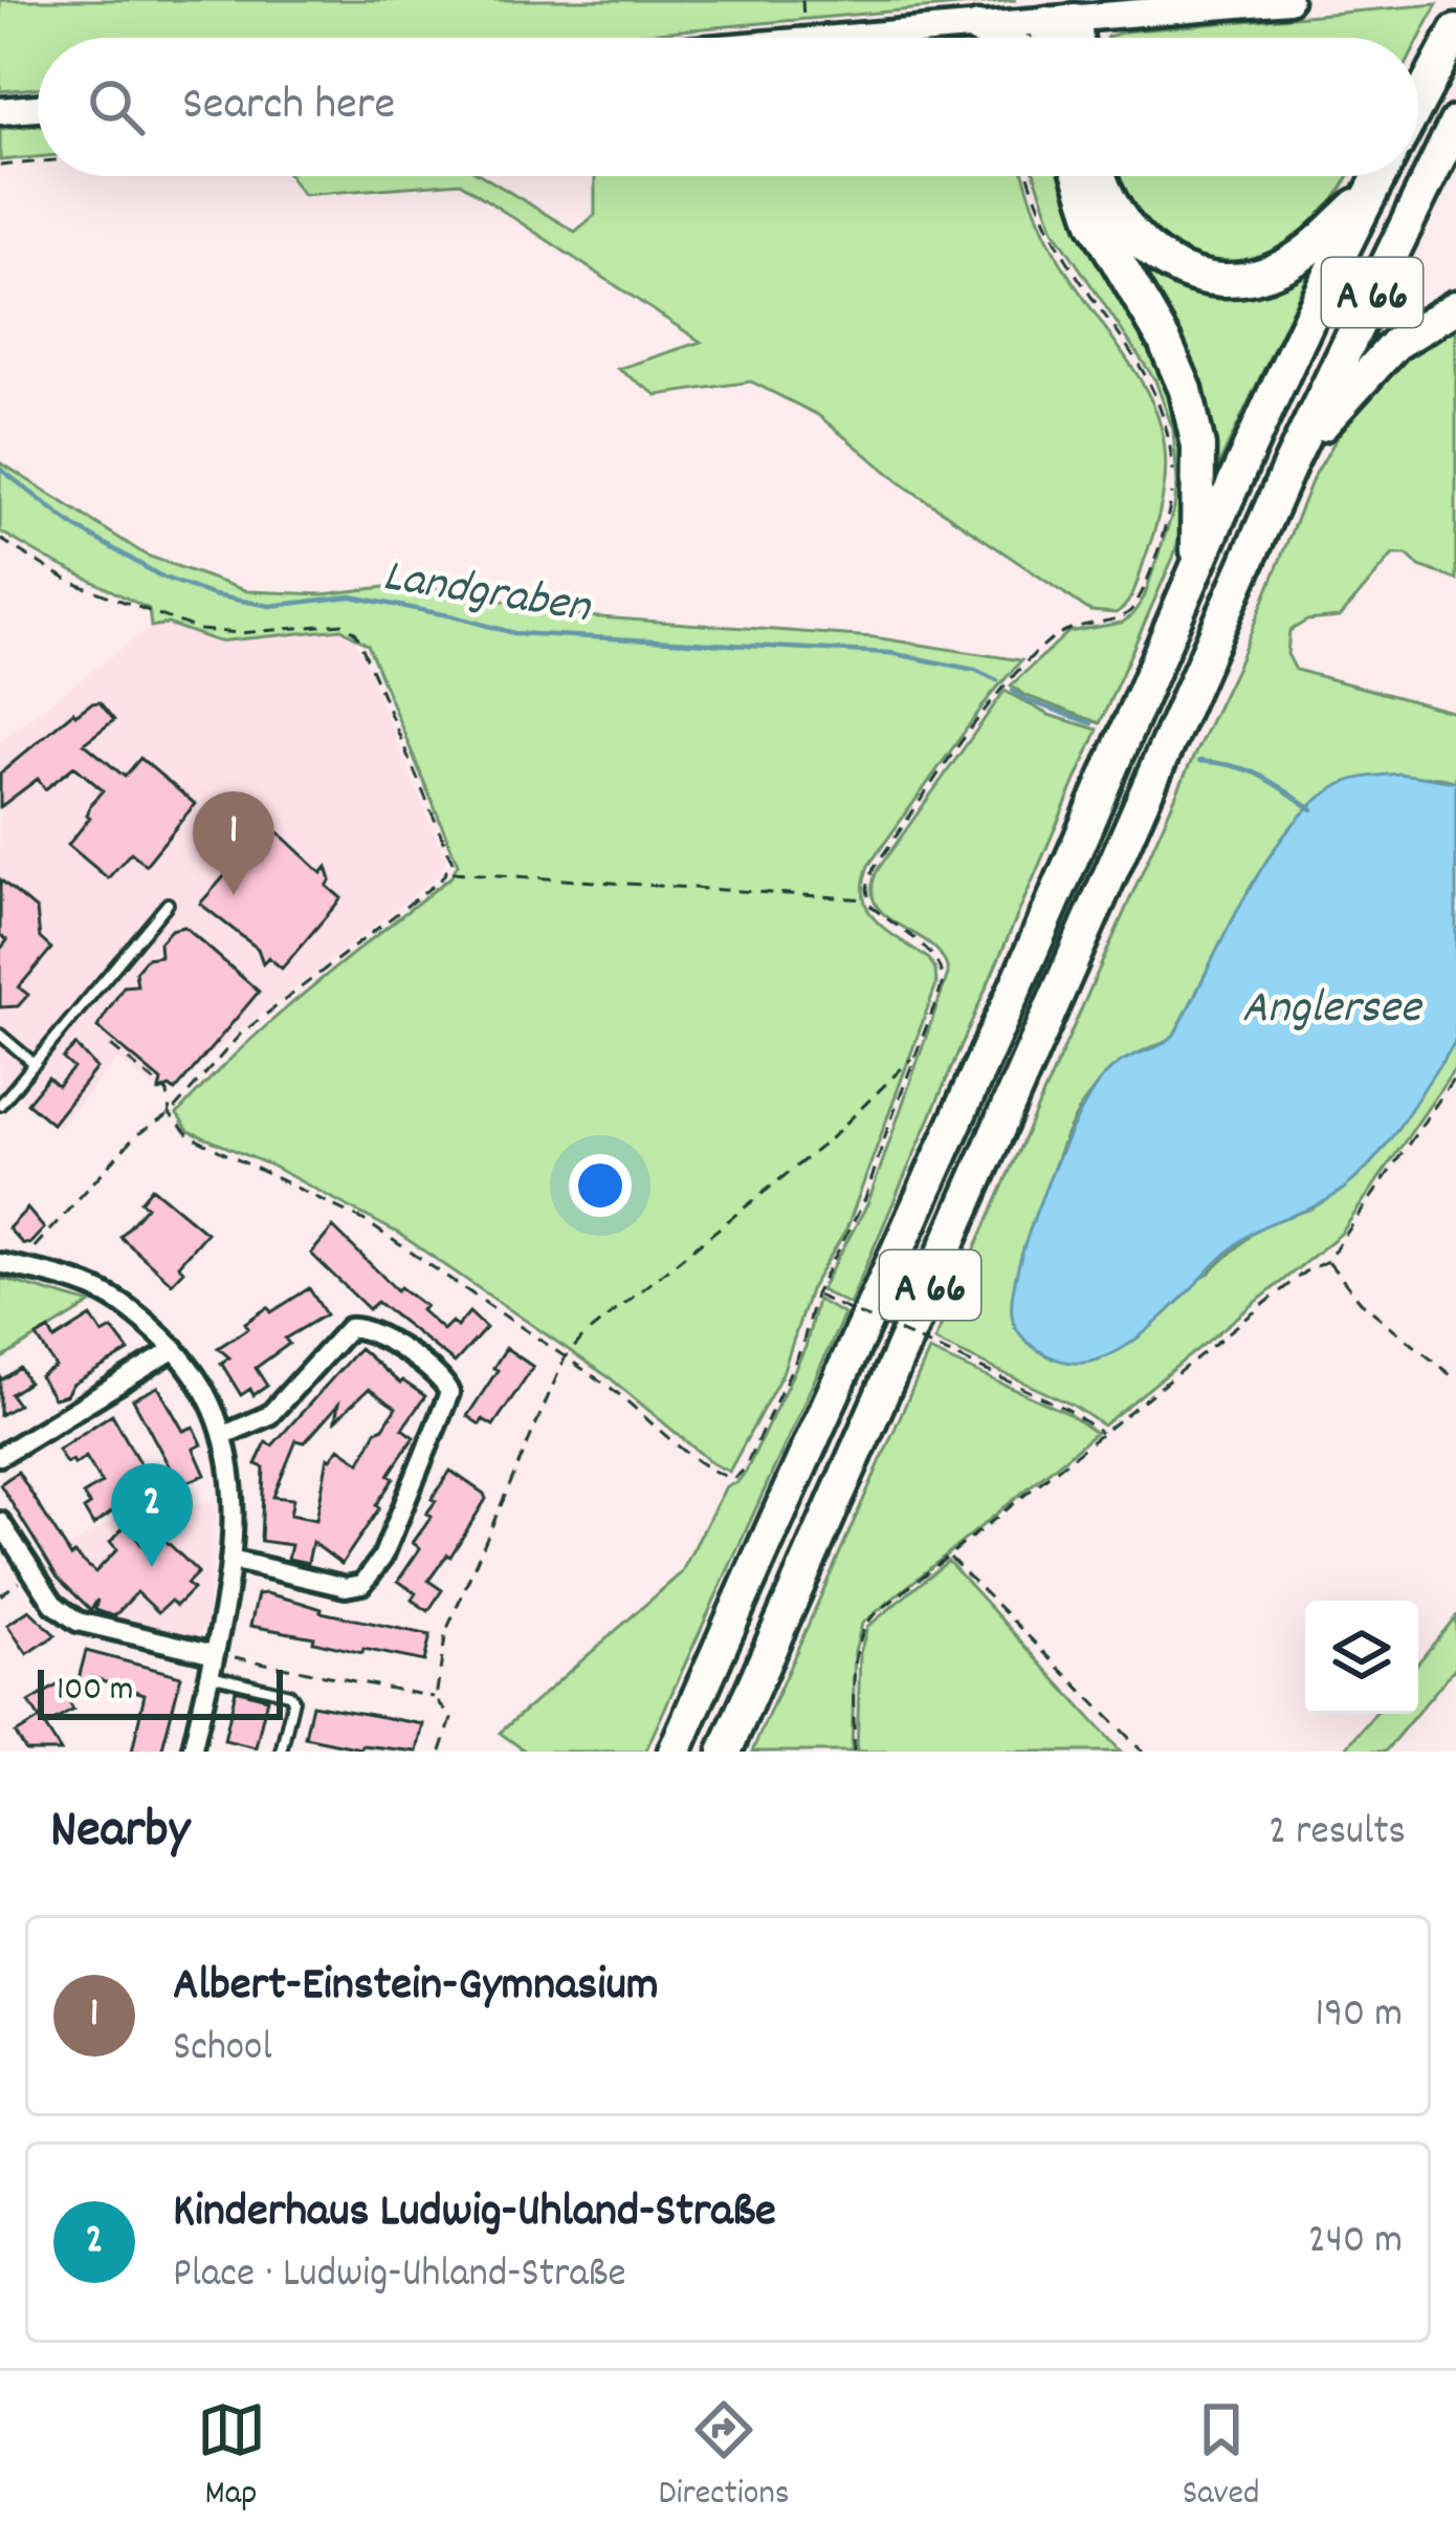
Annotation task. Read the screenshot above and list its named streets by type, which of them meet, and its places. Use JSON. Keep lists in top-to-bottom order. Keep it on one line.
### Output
{"streets":{"highway":["A 66"]},"water":["Landgraben","Anglersee"],"scale_bar":"100 m","page":{"search":"Search here","pins":["1","2"],"scale":"100 m","heading":["Nearby","2 results"],"list":[{"mark":"1","name":"Albert-Einstein-Gymnasium","note":"School","value":"190 m"},{"mark":"2","name":"Kinderhaus Ludwig-Uhland-Straße","note":"Place · Ludwig-Uhland-Straße","value":"240 m"}],"nav":["Map","Directions","Saved"]}}
